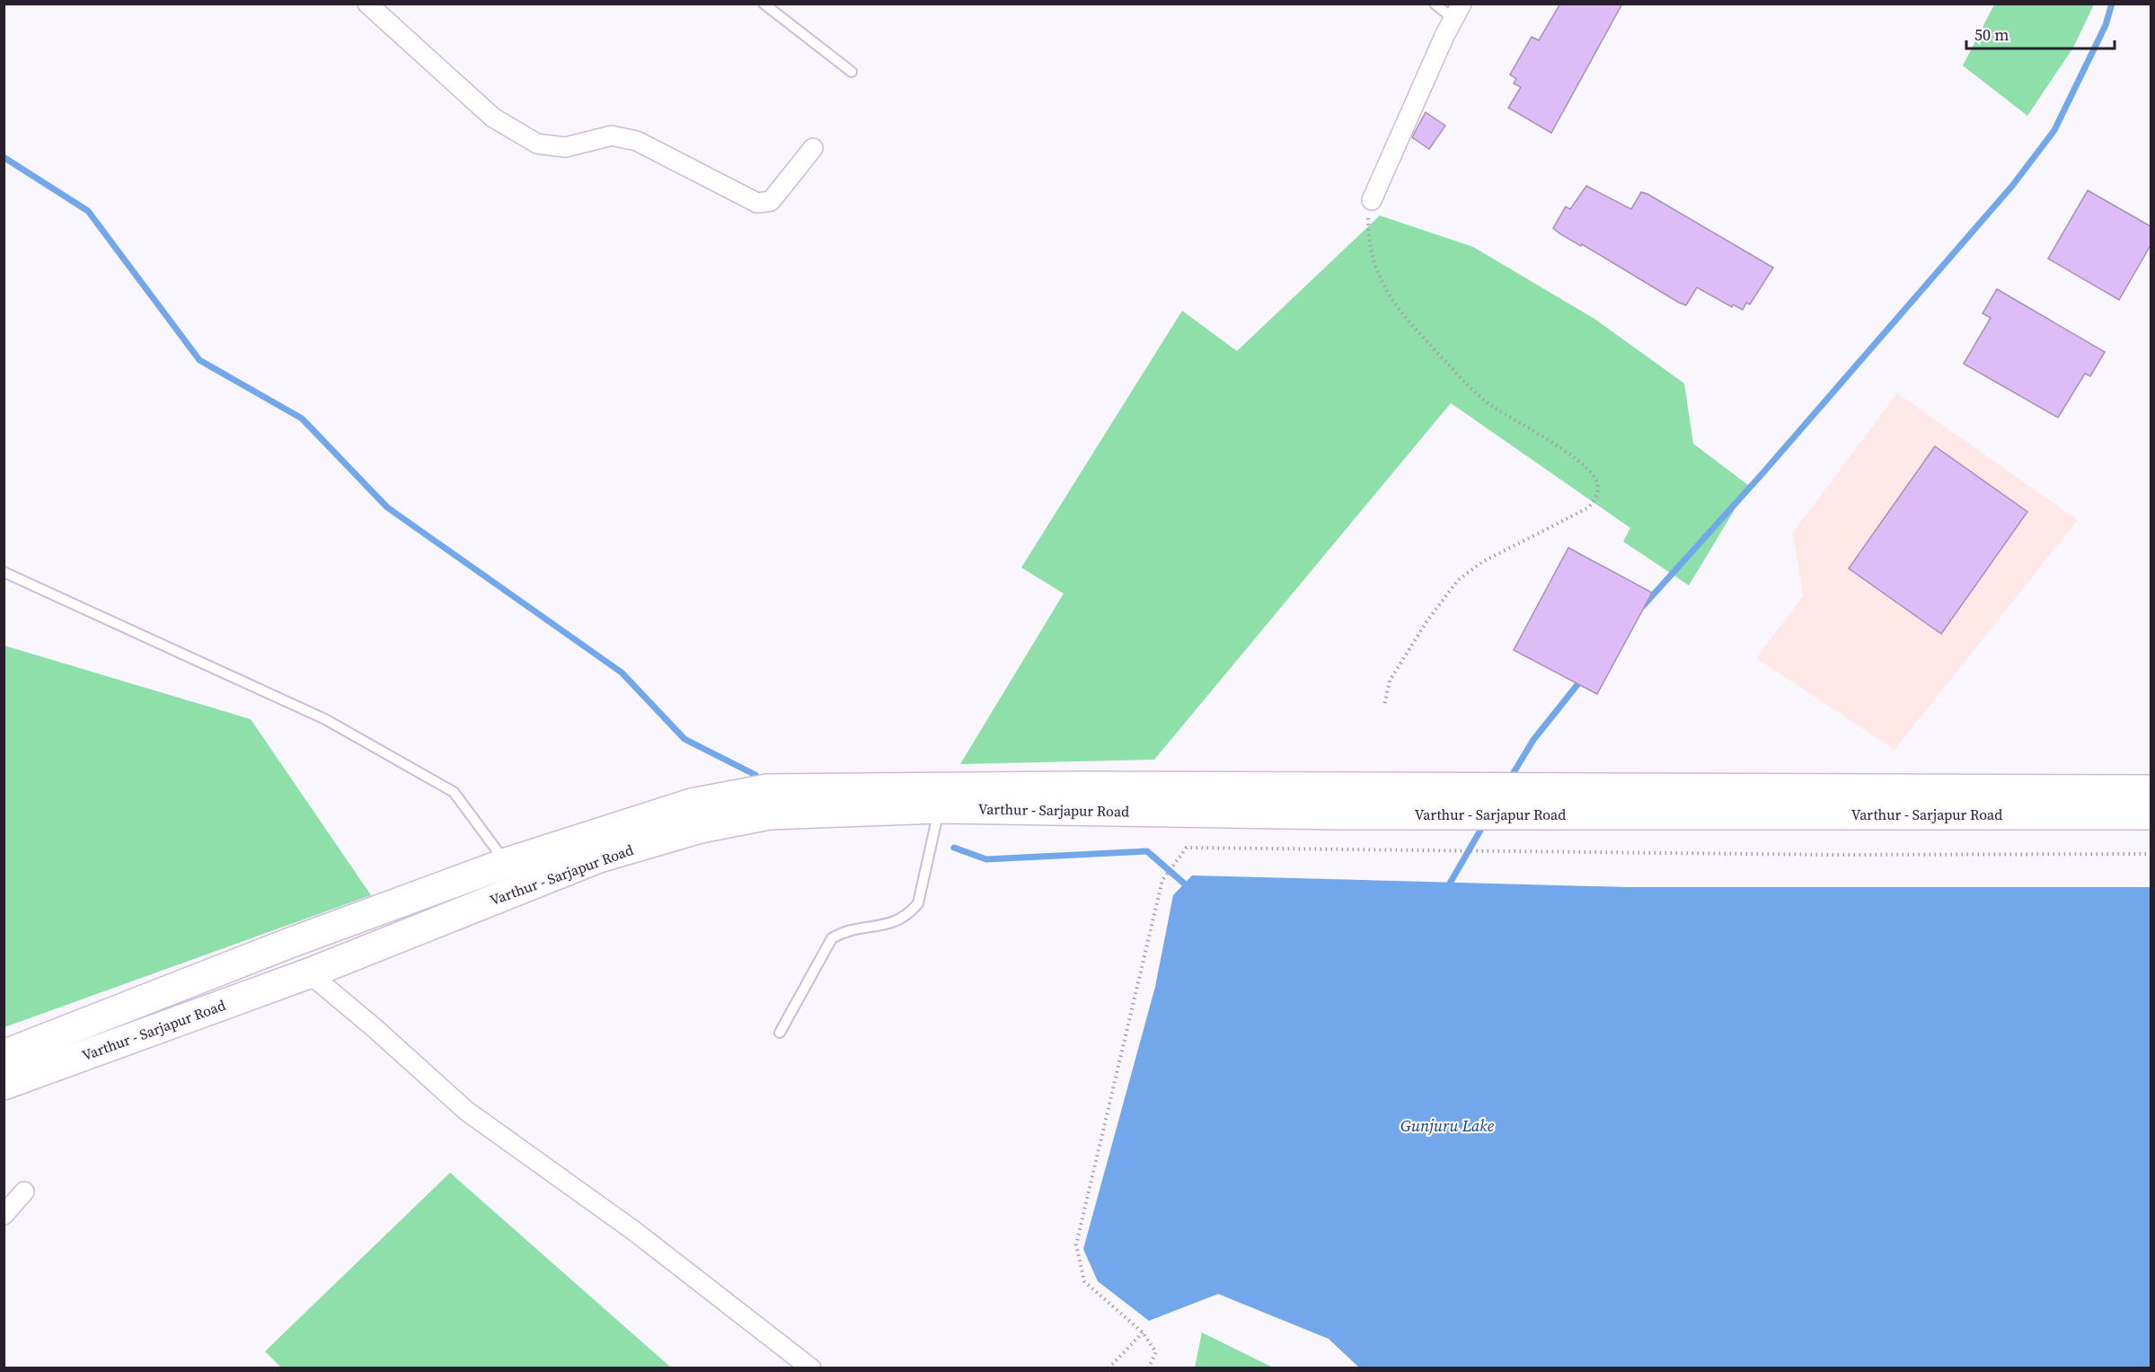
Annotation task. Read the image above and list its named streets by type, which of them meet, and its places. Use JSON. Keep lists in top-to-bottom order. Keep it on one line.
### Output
{"streets":{"main road":["Varthur - Sarjapur Road"]},"water":["Gunjuru Lake"],"scale_bar":"50 m"}
